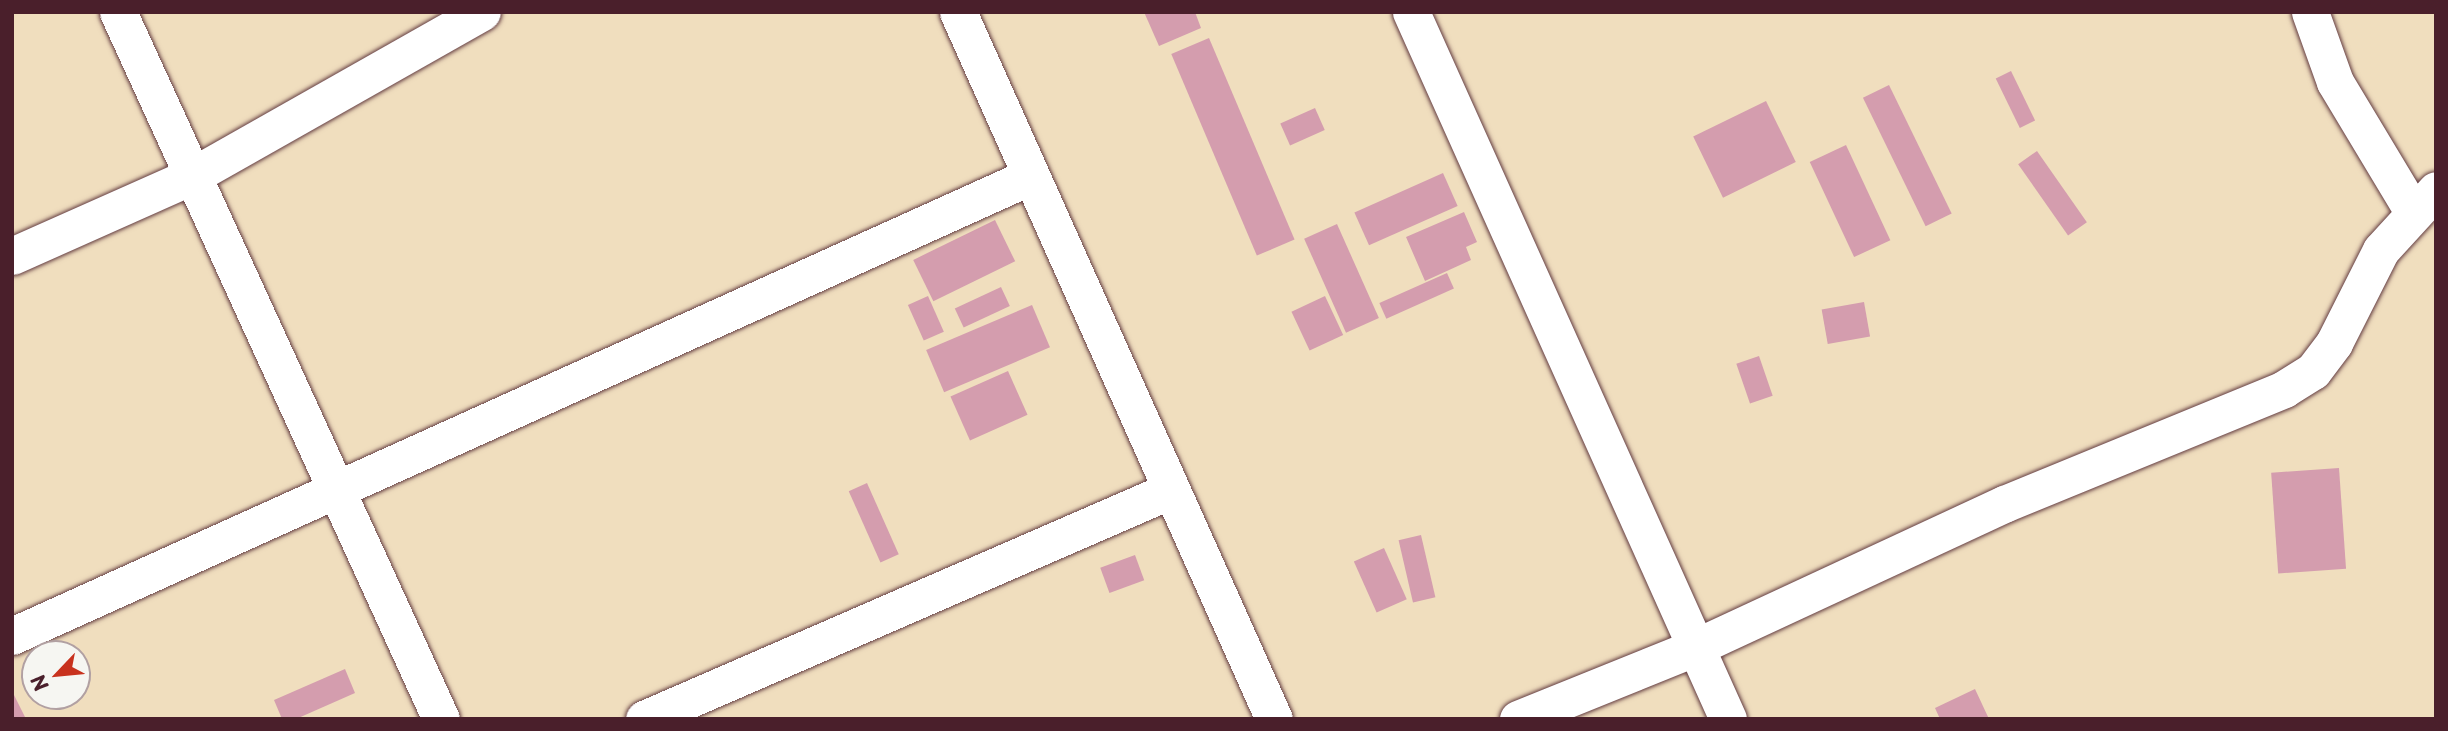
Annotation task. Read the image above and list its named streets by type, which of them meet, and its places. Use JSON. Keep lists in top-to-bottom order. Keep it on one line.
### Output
{"north":"bottom left"}
